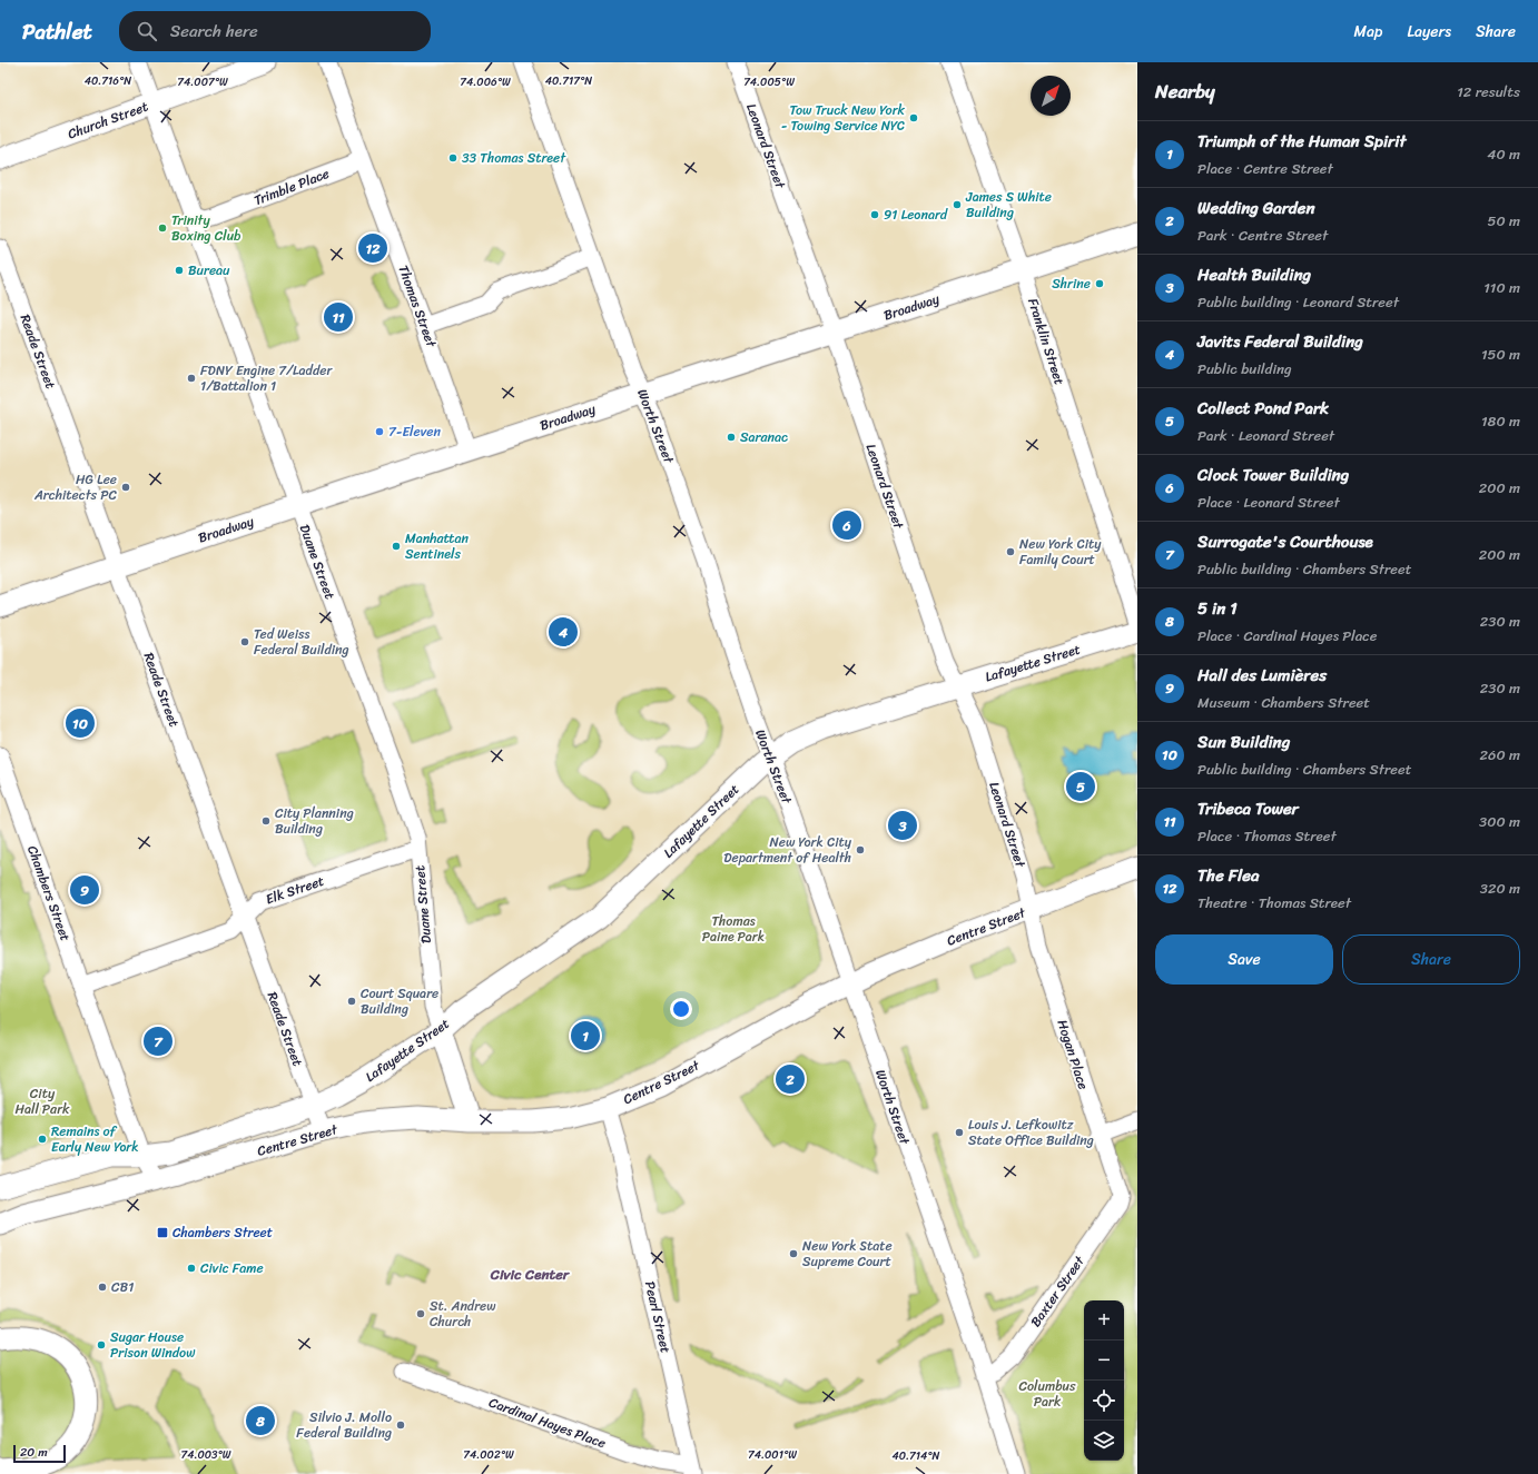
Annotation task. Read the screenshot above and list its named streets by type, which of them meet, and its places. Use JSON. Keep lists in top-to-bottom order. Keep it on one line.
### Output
{"streets":{"main road":["Church Street","Broadway","Duane Street","Lafayette Street","Centre Street"],"street":["Leonard Street","Trimble Place","Thomas Street","Franklin Street","Reade Street","Worth Street","Elk Street","Chambers Street","Hogan Place","Baxter Street","Pearl Street","Cardinal Hayes Place"]},"crossings":[["Church Street","Duane Street"],["Leonard Street","Broadway"],["Leonard Street","Lafayette Street"],["Leonard Street","Centre Street"],["Leonard Street","Hogan Place"],["Trimble Place","Thomas Street"],["Trimble Place","Duane Street"],["Thomas Street","Broadway"],["Broadway","Franklin Street"],["Broadway","Reade Street"],["Broadway","Worth Street"],["Broadway","Duane Street"],["Reade Street","Lafayette Street"],["Reade Street","Elk Street"],["Reade Street","Centre Street"],["Worth Street","Lafayette Street"],["Worth Street","Centre Street"],["Worth Street","Baxter Street"],["Duane Street","Lafayette Street"],["Duane Street","Elk Street"],["Duane Street","Centre Street"],["Lafayette Street","Centre Street"],["Elk Street","Chambers Street"],["Chambers Street","Centre Street"],["Centre Street","Hogan Place"],["Centre Street","Pearl Street"],["Hogan Place","Baxter Street"],["Pearl Street","Cardinal Hayes Place"]],"districts":["Civic Center"],"parks":["Thomas Paine Park","City Hall Park","Columbus Park"],"places":{"other":["Tow Truck New York - Towing Service NYC","33 Thomas Street","James S White Building","91 Leonard","Trinity Boxing Club","Bureau","Shrine","FDNY Engine 7/Ladder 1/Battalion 1","7-Eleven","Saranac","HG Lee Architects PC","Manhattan Sentinels","New York City Family Court","Ted Weiss Federal Building","City Planning Building","New York City Department of Health","Court Square Building","Louis J. Lefkowitz State Office Building","Remains of Early New York","New York State Supreme Court","Civic Fame","CB1","St. Andrew Church","Sugar House Prison Window","Silvio J. Mollo Federal Building"],"transit":["Chambers Street"]},"scale_bar":"20 m","north":"top right","page":{"header":"Pathlet","search":"Search here","nav":["Map","Layers","Share"],"heading":["Nearby","12 results"],"list":[{"mark":"1","name":"Triumph of the Human Spirit","note":"Place · Centre Street","value":"40 m"},{"mark":"2","name":"Wedding Garden","note":"Park · Centre Street","value":"50 m"},{"mark":"3","name":"Health Building","note":"Public building · Leonard Street","value":"110 m"},{"mark":"4","name":"Javits Federal Building","note":"Public building","value":"150 m"},{"mark":"5","name":"Collect Pond Park","note":"Park · Leonard Street","value":"180 m"},{"mark":"6","name":"Clock Tower Building","note":"Place · Leonard Street","value":"200 m"},{"mark":"7","name":"Surrogate's Courthouse","note":"Public building · Chambers Street","value":"200 m"},{"mark":"8","name":"5 in 1","note":"Place · Cardinal Hayes Place","value":"230 m"},{"mark":"9","name":"Hall des Lumières","note":"Museum · Chambers Street","value":"230 m"},{"mark":"10","name":"Sun Building","note":"Public building · Chambers Street","value":"260 m"},{"mark":"11","name":"Tribeca Tower","note":"Place · Thomas Street","value":"300 m"},{"mark":"12","name":"The Flea","note":"Theatre · Thomas Street","value":"320 m"}],"pins":["12","11","6","4","10","5","3","9","1","7","2","8"],"buttons":["Save","Share"],"map_buttons":["+","−"],"scale":"20 m"},"coordinates":["40.716°N","40.717°N","74.007°W","74.006°W","74.005°W","74.003°W","74.002°W","74.001°W","40.714°N"]}
